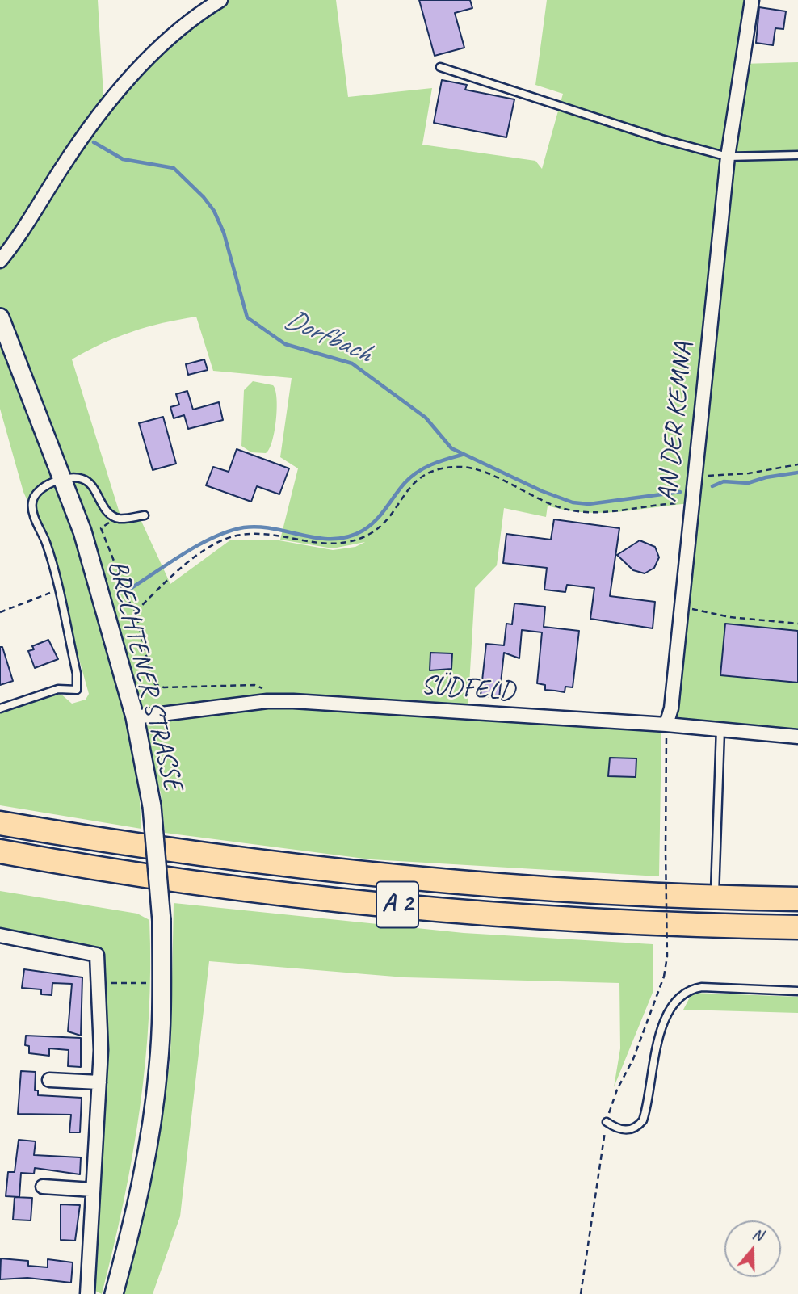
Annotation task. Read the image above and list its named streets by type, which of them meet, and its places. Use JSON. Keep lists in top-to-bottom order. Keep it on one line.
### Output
{"streets":{"highway":["A 2"],"street":["AN DER KEMNA","BRECHTENER STRASSE","SÜDFELD"]},"crossings":[["AN DER KEMNA","SÜDFELD"],["BRECHTENER STRASSE","SÜDFELD"]],"water":["Dorfbach"],"north":"top"}
